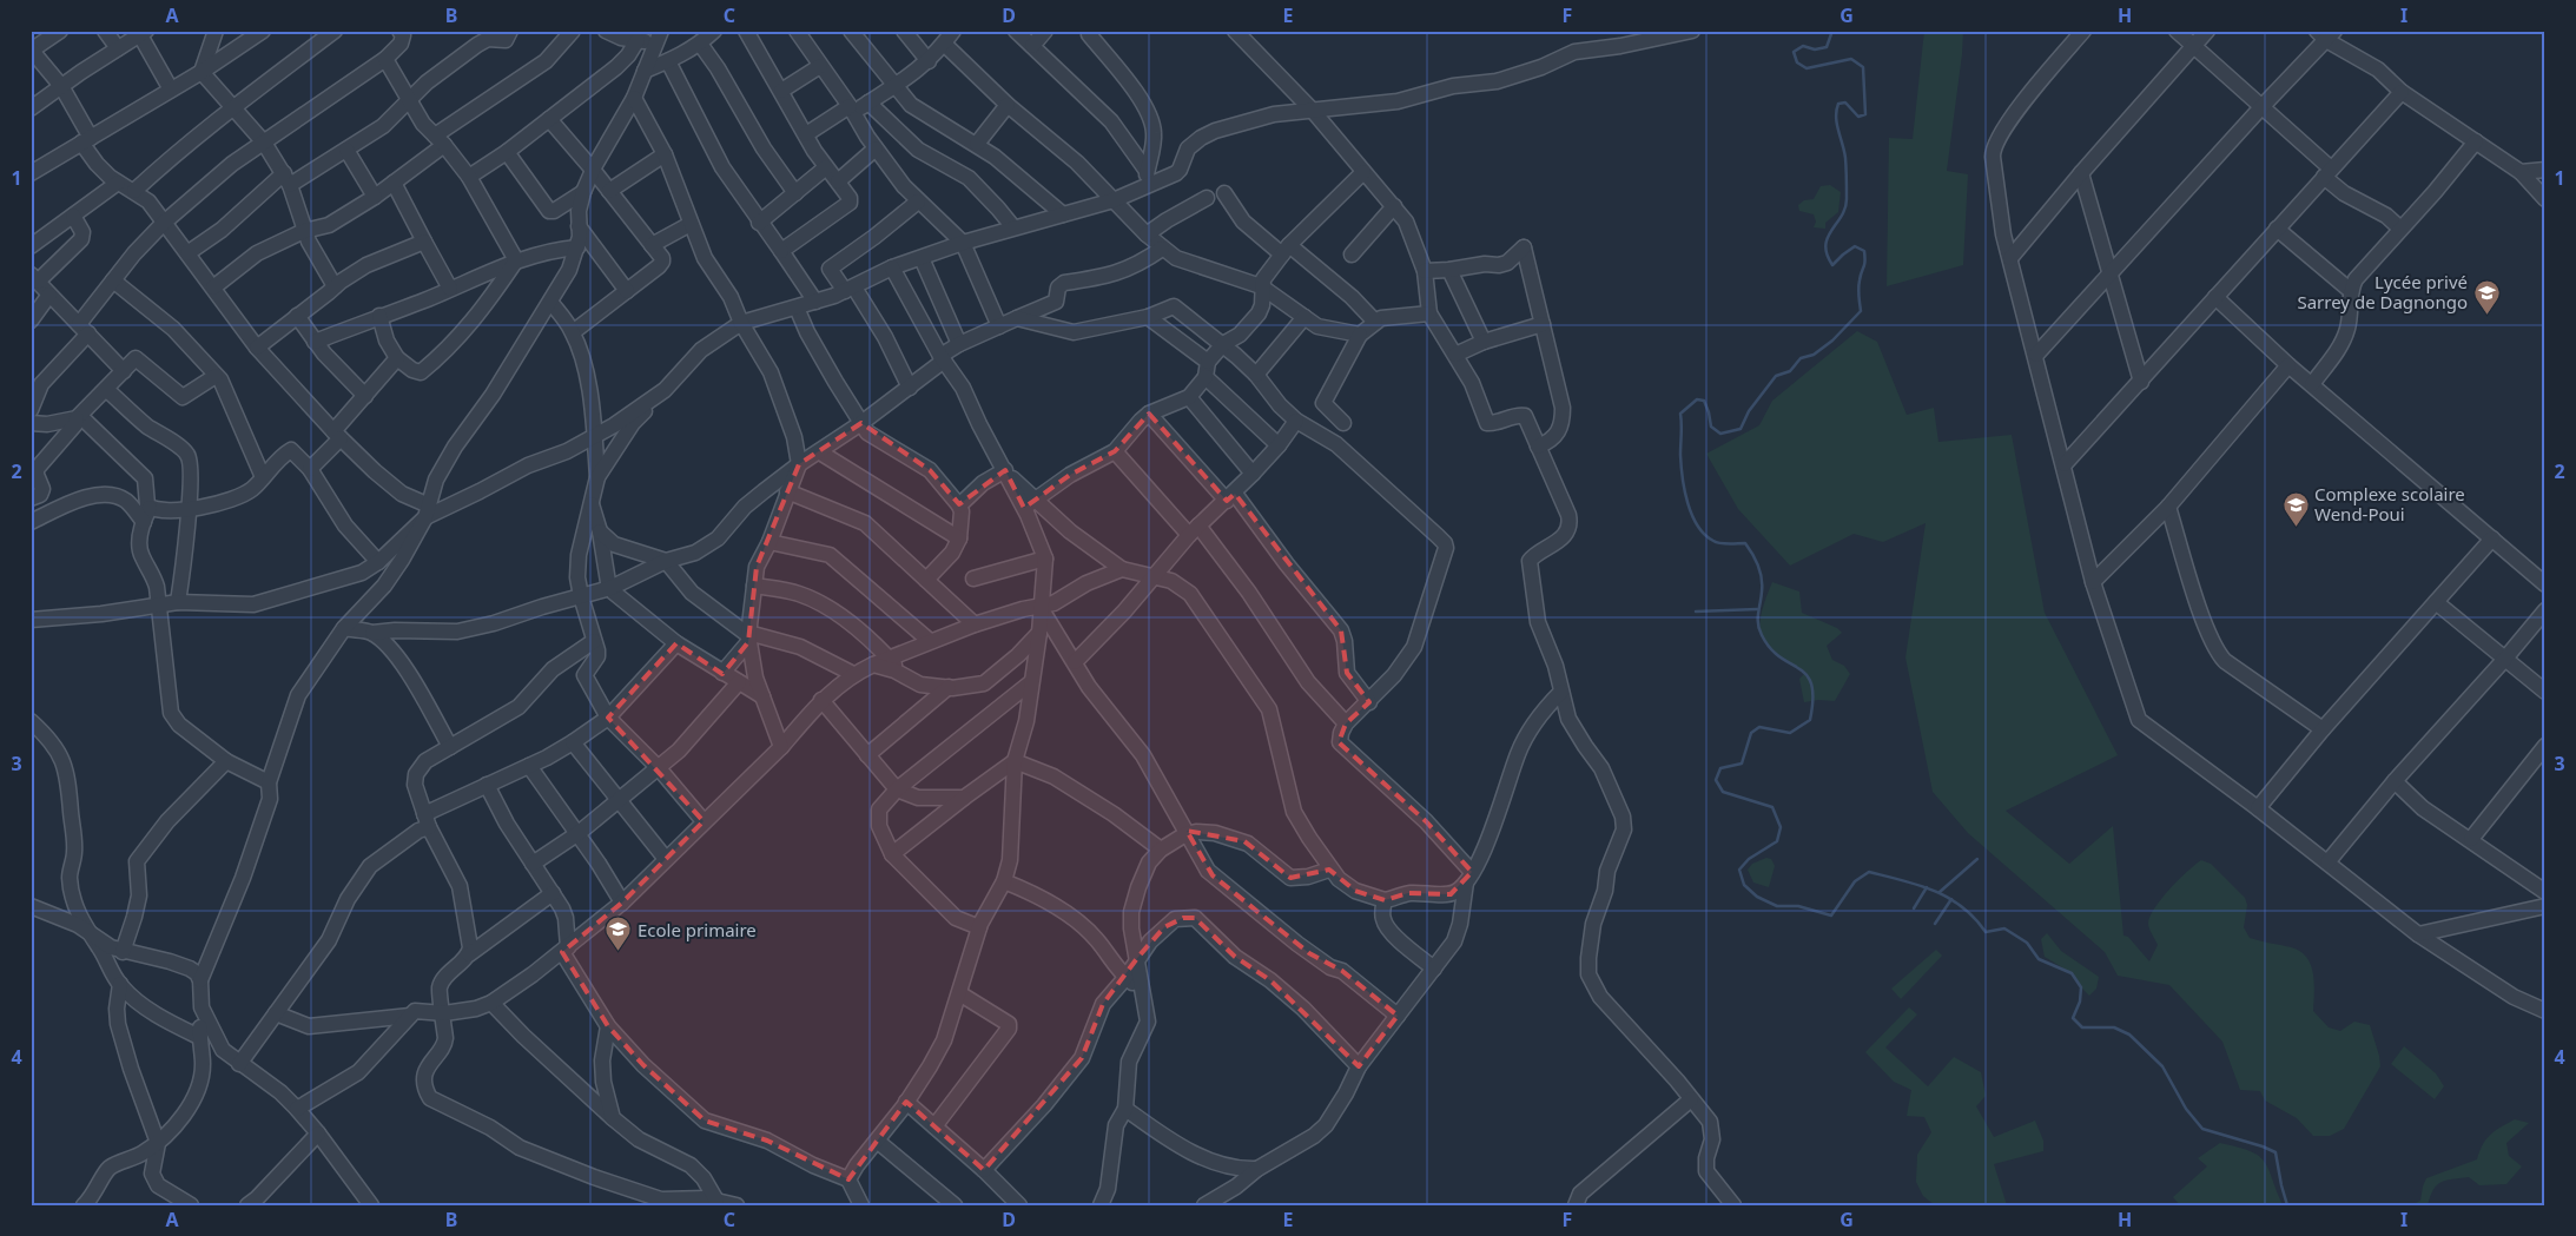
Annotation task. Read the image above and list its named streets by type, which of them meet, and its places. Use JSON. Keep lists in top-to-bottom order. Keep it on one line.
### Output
{"places":{"school or university":["Lycée privé Sarrey de Dagnongo","Complexe scolaire Wend-Poui","Ecole primaire"]},"grid":{"columns":["A","B","C","D","E","F","G","H","I"],"rows":["1","2","3","4"]}}
